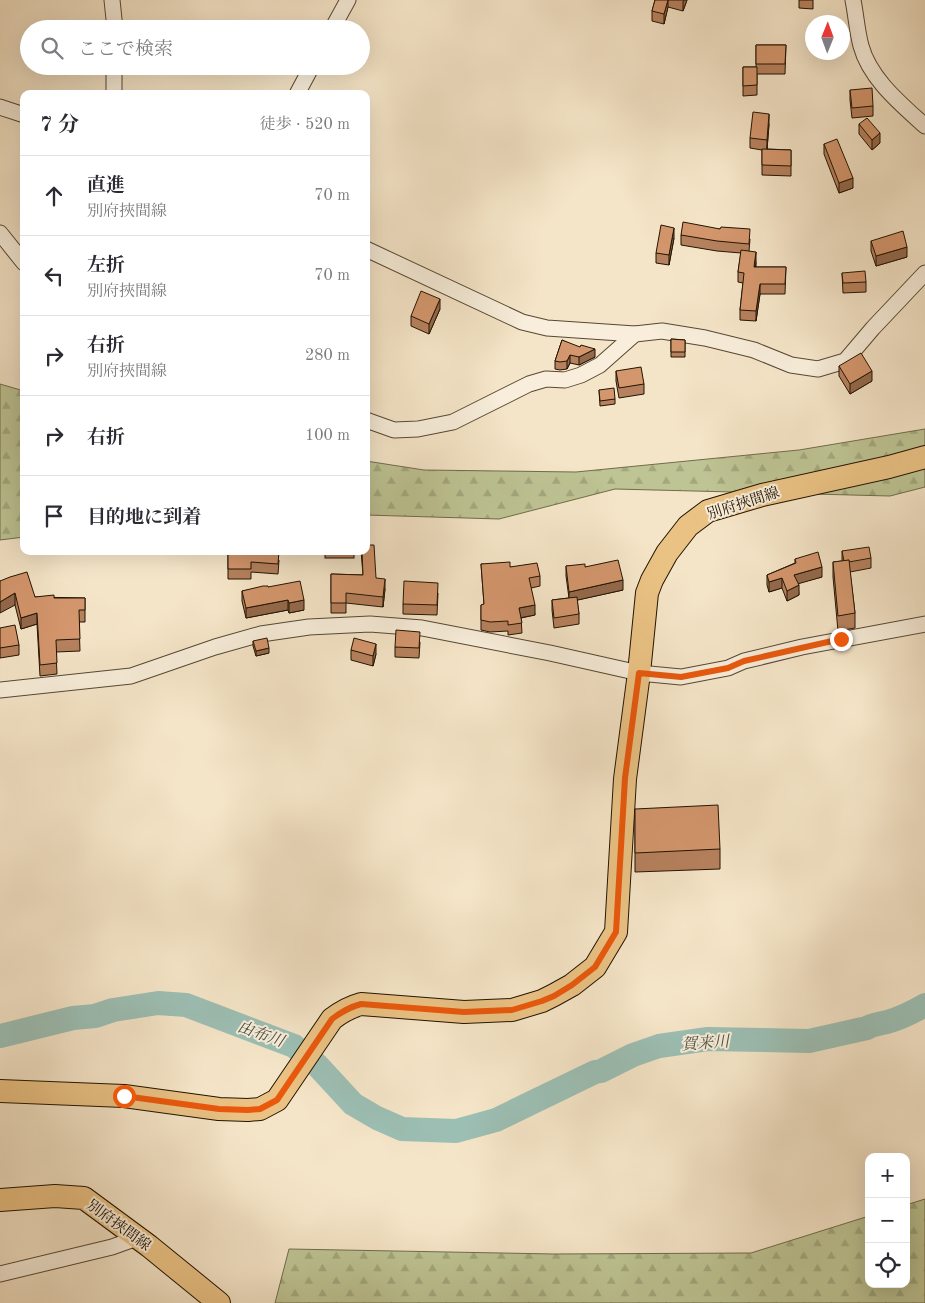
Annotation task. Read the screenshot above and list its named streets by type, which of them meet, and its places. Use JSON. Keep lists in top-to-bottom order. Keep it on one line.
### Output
{"streets":{"main road":["別府挾間線"]},"water":["由布川","賀来川"],"north":"top","page":{"search":"ここで検索","heading":["7 分","徒歩 · 520 m"],"list":[["直進","別府挾間線","70 m"],["左折","別府挾間線","70 m"],["右折","別府挾間線","280 m"],["右折","100 m"],"目的地に到着"],"map_buttons":["+","−"]}}
